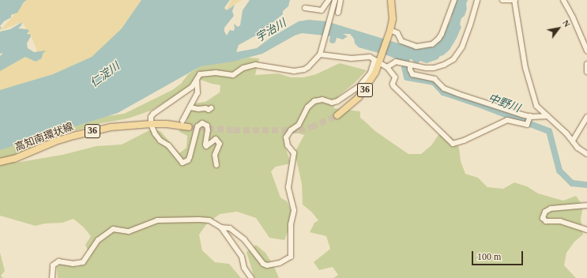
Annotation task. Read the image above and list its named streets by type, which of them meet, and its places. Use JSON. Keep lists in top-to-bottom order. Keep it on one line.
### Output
{"streets":{"main road":["36","高知南環状線"]},"water":["宇治川","仁淀川","中野川"],"scale_bar":"100 m","north":"top right"}
